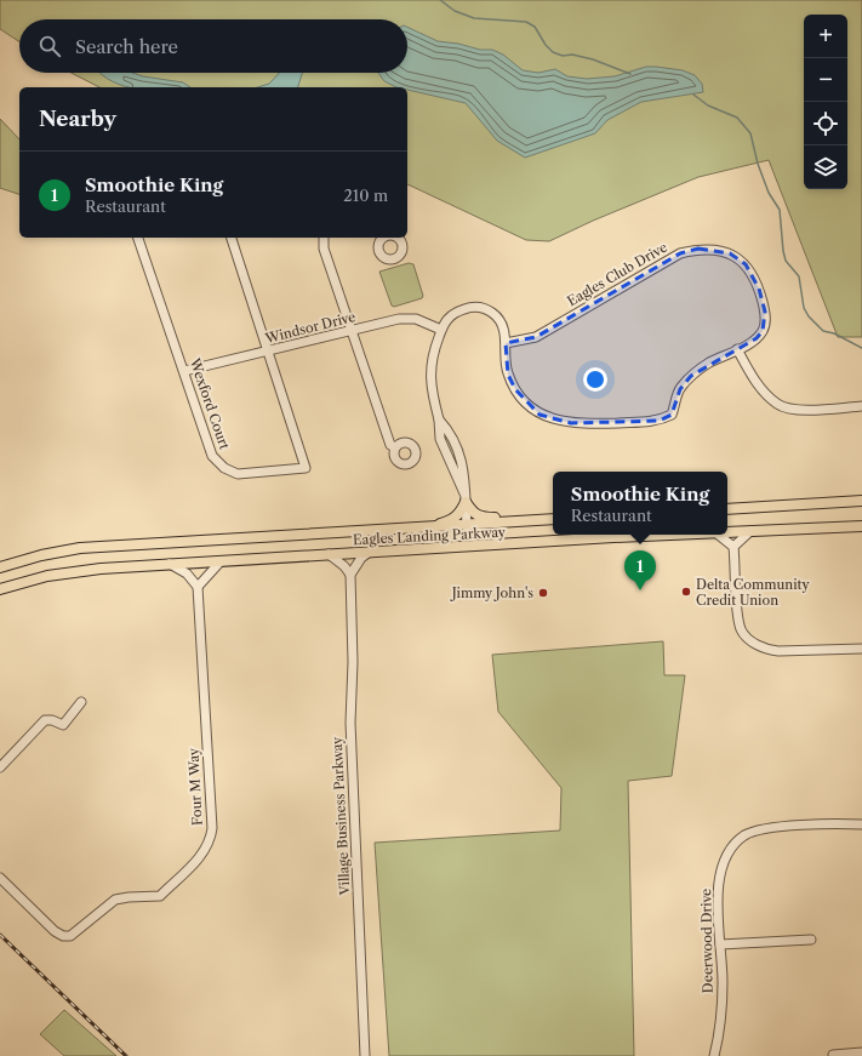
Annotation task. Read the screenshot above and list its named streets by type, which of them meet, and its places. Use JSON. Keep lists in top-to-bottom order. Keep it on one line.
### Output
{"streets":{"main road":["Eagles Landing Parkway"],"street":["Eagles Club Drive","Windsor Drive","Wexford Court","Four M Way","Village Business Parkway","Deerwood Drive"]},"crossings":[["Windsor Drive","Wexford Court"]],"places":["Delta Community Credit Union","Jimmy John's"],"page":{"map_buttons":["+","−"],"search":"Search here","heading":"Nearby","list":[{"mark":"1","name":"Smoothie King","note":"Restaurant","value":"210 m"}],"popup":["Smoothie King","Restaurant"],"pins":"1"}}
